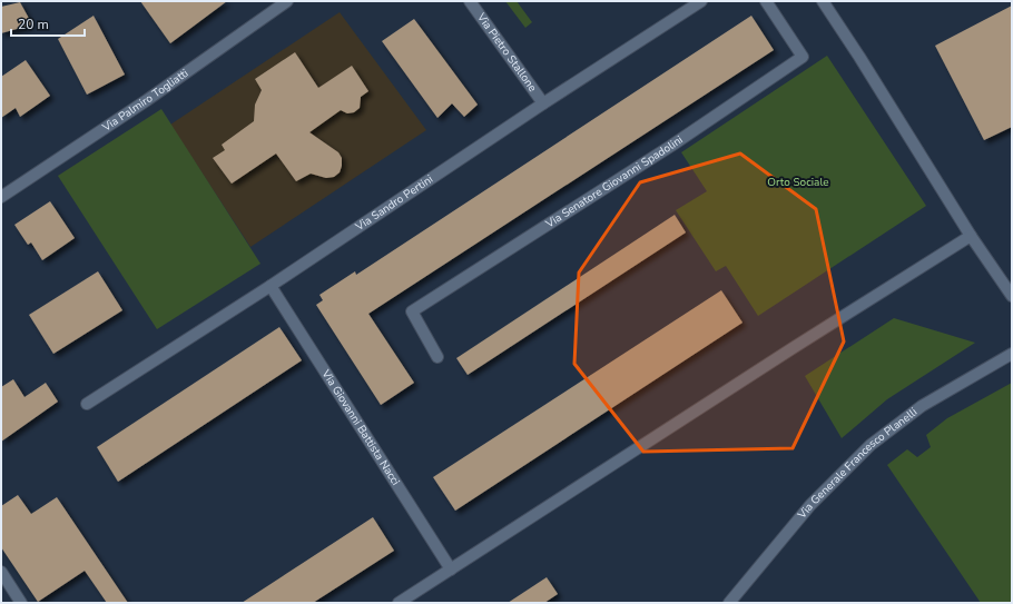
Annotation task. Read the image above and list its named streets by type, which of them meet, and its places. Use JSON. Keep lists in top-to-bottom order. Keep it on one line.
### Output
{"streets":{"street":["Via Pietro Stallone","Via Palmiro Togliatti","Via Senatore Giovanni Spadolini","Via Sandro Pertini","Via Giovanni Battista Nacci","Via Generale Francesco Planelli"]},"crossings":[["Via Pietro Stallone","Via Sandro Pertini"],["Via Sandro Pertini","Via Giovanni Battista Nacci"]],"parks":["Orto Sociale"],"scale_bar":"20 m"}
